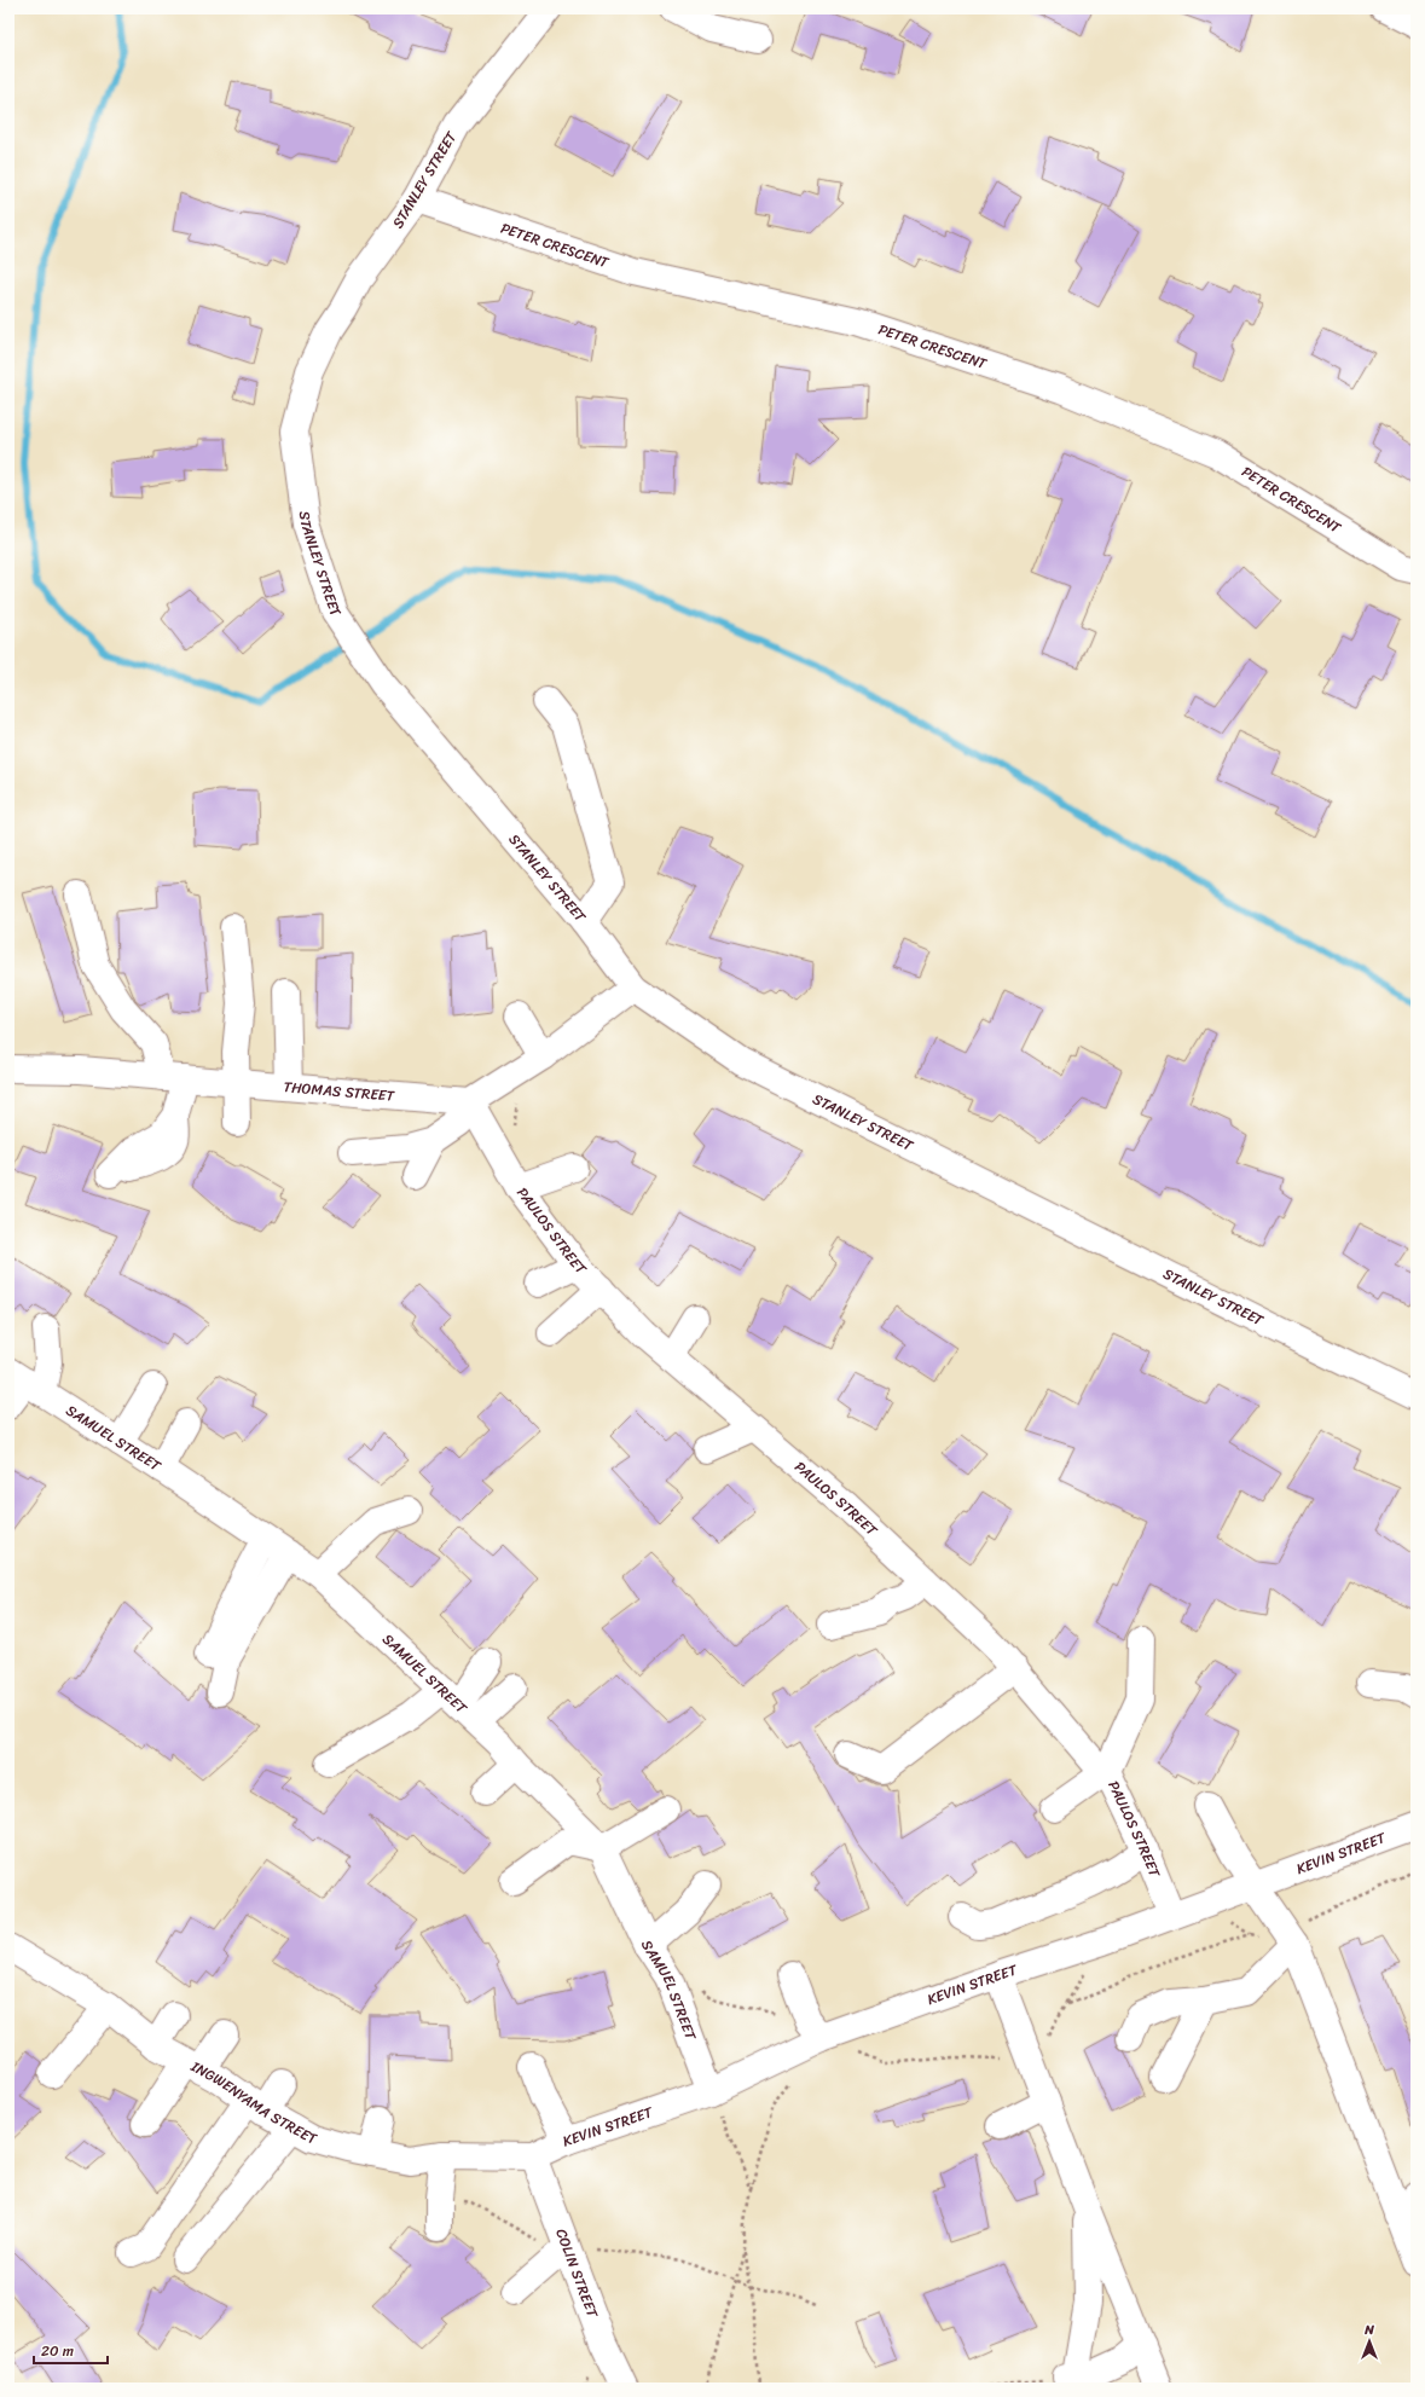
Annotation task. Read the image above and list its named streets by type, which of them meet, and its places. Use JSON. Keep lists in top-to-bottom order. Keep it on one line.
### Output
{"streets":{"street":["STANLEY STREET","PETER CRESCENT","THOMAS STREET","PAULOS STREET","SAMUEL STREET","KEVIN STREET","INGWENYAMA STREET","COLIN STREET"]},"crossings":[["STANLEY STREET","PETER CRESCENT"],["THOMAS STREET","PAULOS STREET"],["PAULOS STREET","KEVIN STREET"],["SAMUEL STREET","KEVIN STREET"],["KEVIN STREET","INGWENYAMA STREET"],["KEVIN STREET","COLIN STREET"],["INGWENYAMA STREET","COLIN STREET"]],"scale_bar":"20 m","north":"top"}
